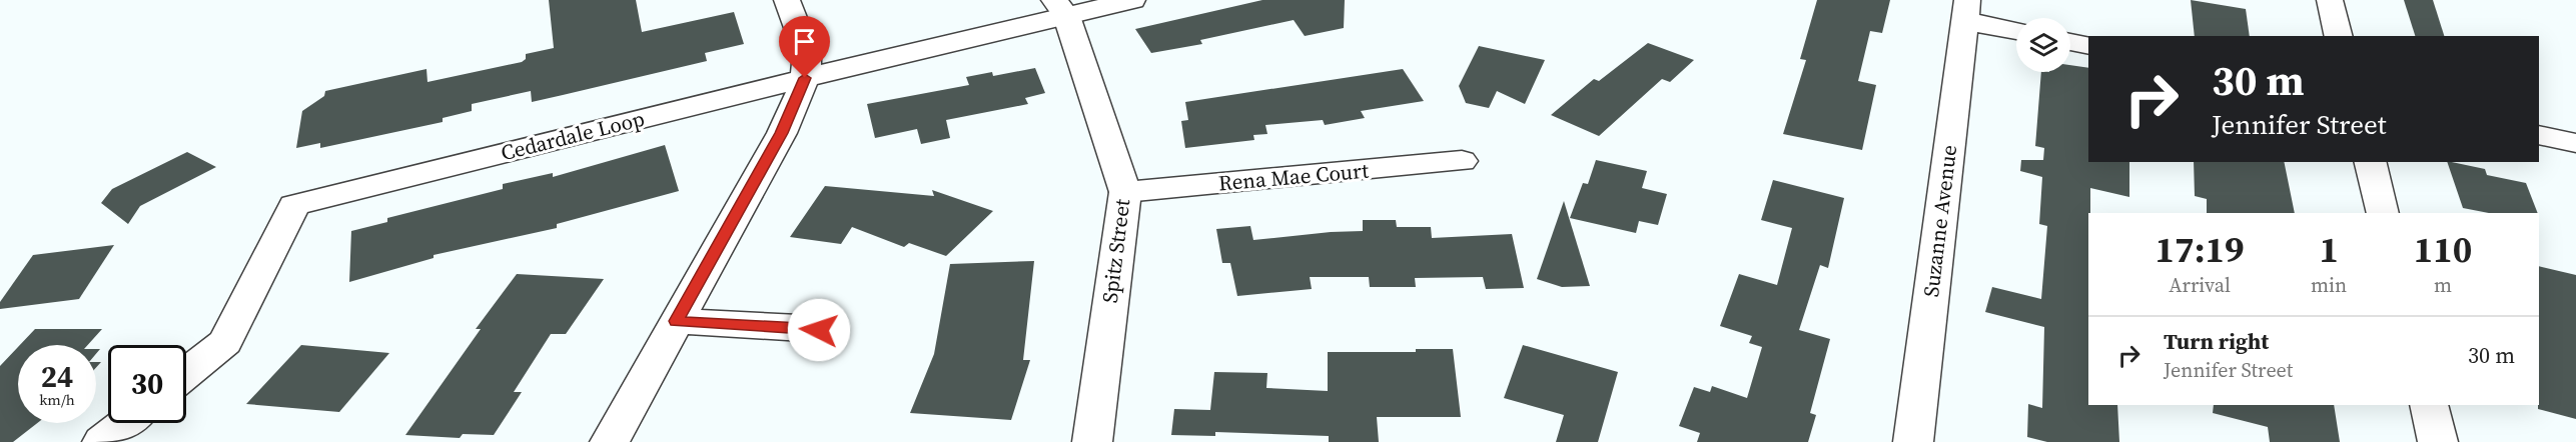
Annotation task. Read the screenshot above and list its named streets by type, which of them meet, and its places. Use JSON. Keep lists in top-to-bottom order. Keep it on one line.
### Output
{"streets":{"street":["Cedardale Loop","Rena Mae Court","Suzanne Avenue","Spitz Street"]},"crossings":[["Cedardale Loop","Spitz Street"],["Rena Mae Court","Spitz Street"]],"page":{"turn":["30 m","Jennifer Street"],"eta":["17:19","Arrival","1","min","110","m"],"list":[{"name":"Turn right","note":"Jennifer Street","value":"30 m"}],"speed":"24 km/h","limit":"30"}}
